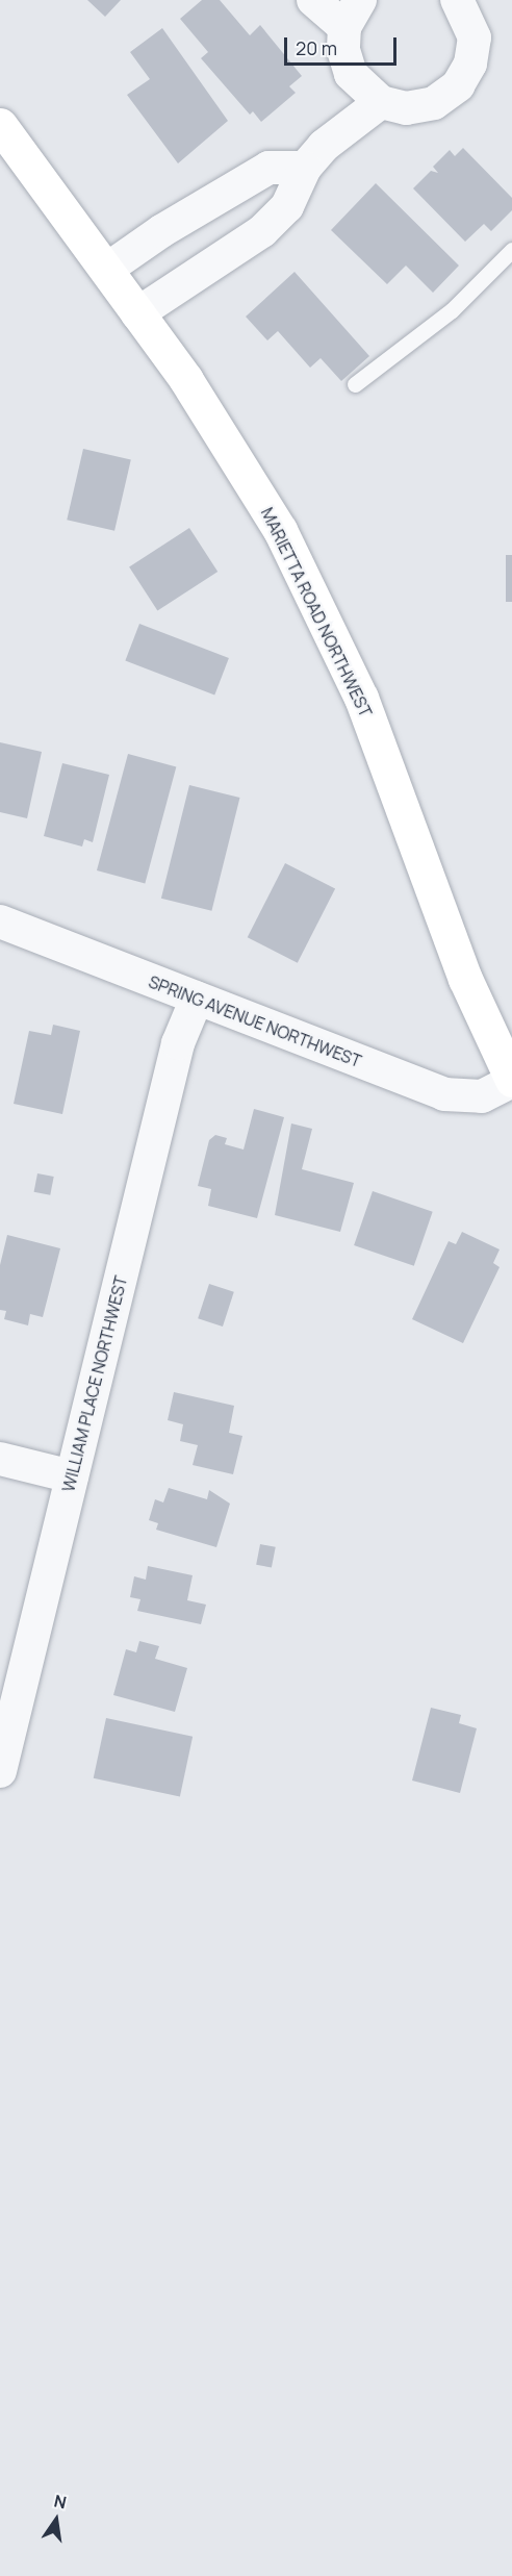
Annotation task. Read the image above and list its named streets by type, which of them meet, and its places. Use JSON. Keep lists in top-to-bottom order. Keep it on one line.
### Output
{"streets":{"main road":["MARIETTA ROAD NORTHWEST"],"street":["SPRING AVENUE NORTHWEST","WILLIAM PLACE NORTHWEST"]},"crossings":[["MARIETTA ROAD NORTHWEST","SPRING AVENUE NORTHWEST"],["SPRING AVENUE NORTHWEST","WILLIAM PLACE NORTHWEST"]],"scale_bar":"20 m","north":"top"}
